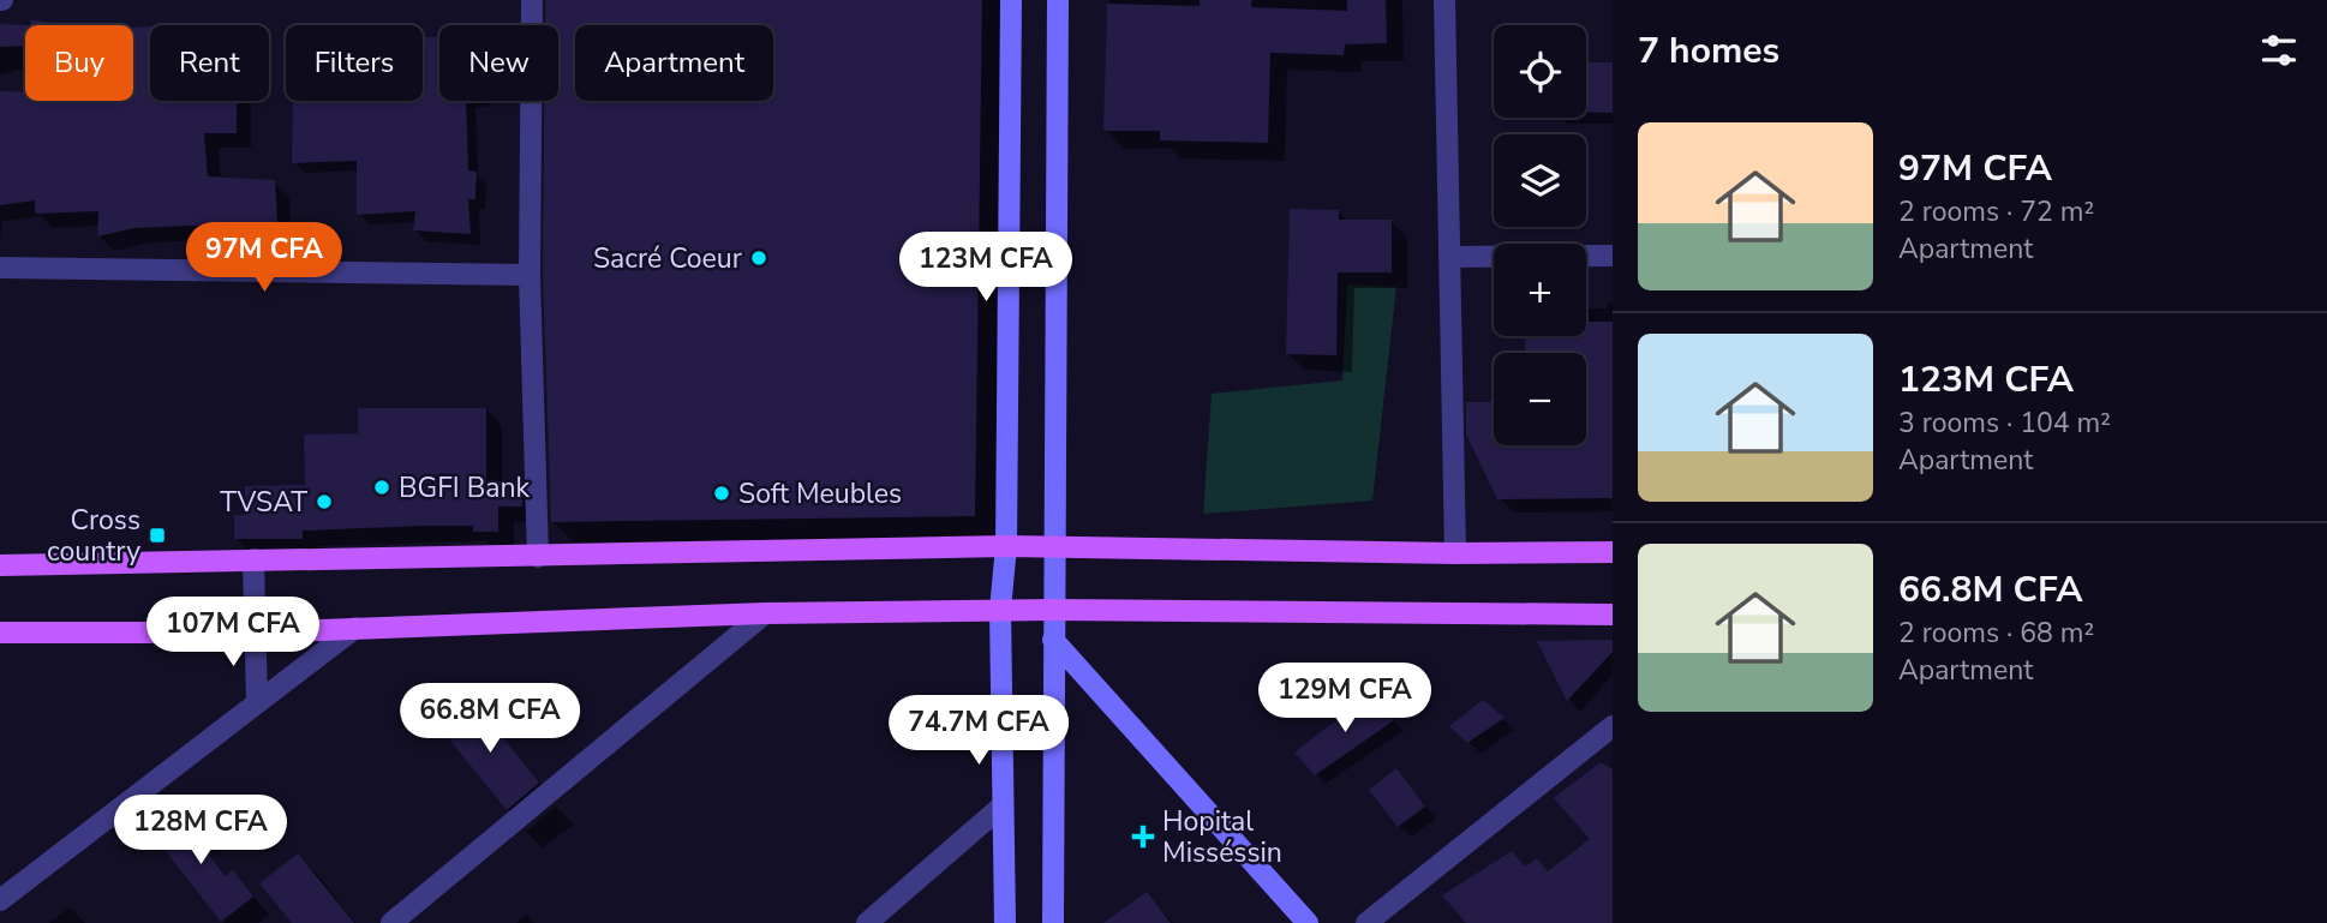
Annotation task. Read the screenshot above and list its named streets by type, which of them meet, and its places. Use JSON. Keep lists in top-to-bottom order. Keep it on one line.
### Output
{"places":{"other":["Sacré Coeur","BGFI Bank","Soft Meubles","TVSAT"],"transit":["Cross country"],"health":["Hopital Misséssin"]},"page":{"heading":"7 homes","map_buttons":["+","−"],"chip":["Buy","Rent","Filters","New","Apartment"],"list":[{"name":"97M CFA","note":"2 rooms · 72 m² · Apartment"},{"name":"123M CFA","note":"3 rooms · 104 m² · Apartment"},{"name":"66.8M CFA","note":"2 rooms · 68 m² · Apartment"}],"price":["97M CFA","123M CFA","107M CFA","129M CFA","66.8M CFA","74.7M CFA","128M CFA"]}}
